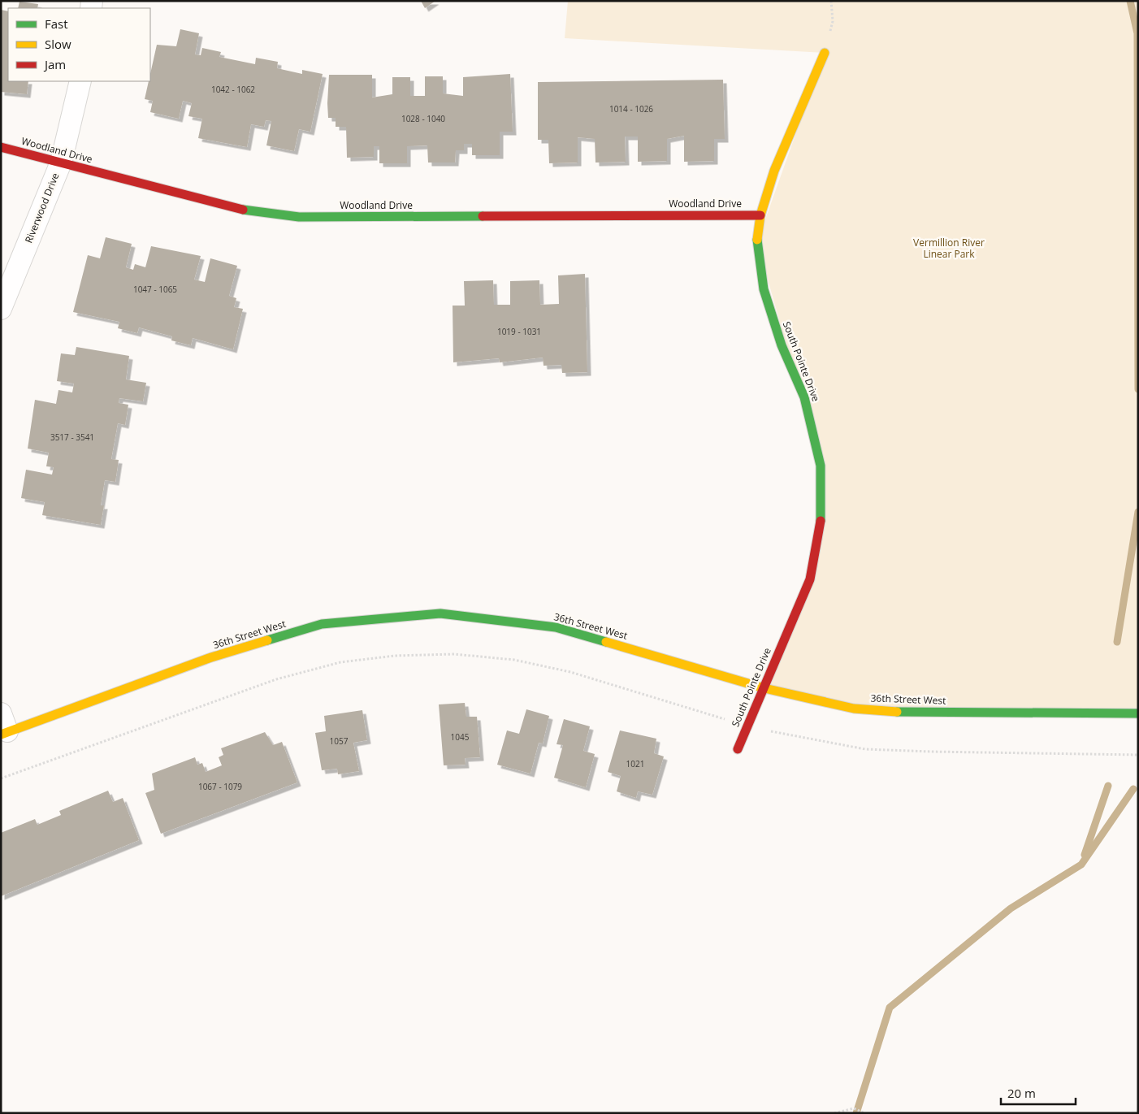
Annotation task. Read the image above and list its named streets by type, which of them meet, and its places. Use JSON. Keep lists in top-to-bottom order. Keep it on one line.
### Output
{"streets":{"street":["Woodland Drive","Riverwood Drive","South Pointe Drive","36th Street West"]},"crossings":[["Woodland Drive","Riverwood Drive"],["Woodland Drive","South Pointe Drive"],["South Pointe Drive","36th Street West"]],"parks":["Vermillion River Linear Park"],"house_numbers":["1042 - 1062","1014 - 1026","1028 - 1040","1047 - 1065","1019 - 1031","3517 - 3541","1045","1057","1021","1067 - 1079"],"legend":["Fast","Slow","Jam"],"scale_bar":"20 m"}
